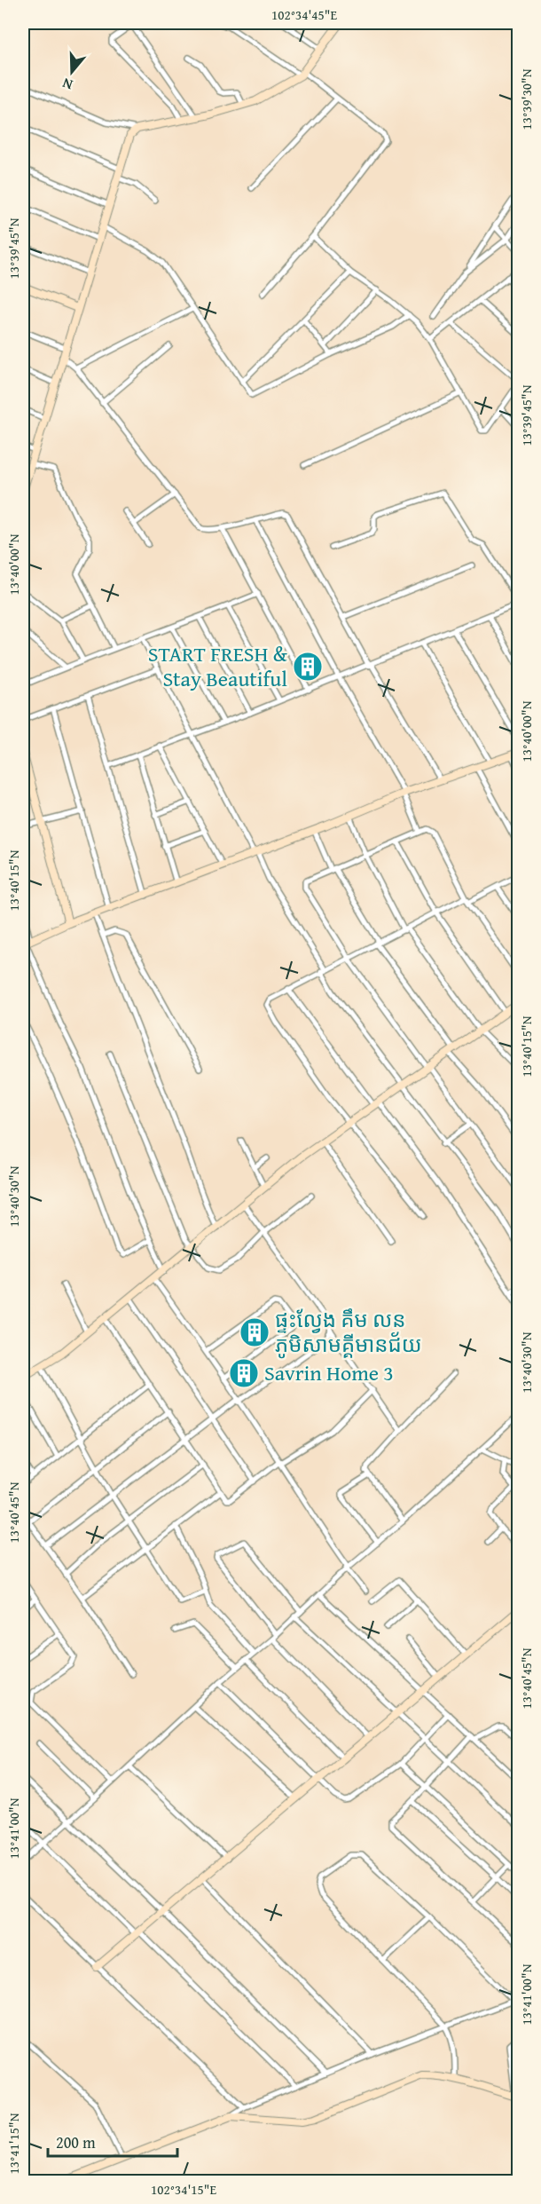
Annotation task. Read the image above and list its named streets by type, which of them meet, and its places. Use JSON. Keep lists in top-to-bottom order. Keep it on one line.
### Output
{"places":{"building":["START FRESH & Stay Beautiful","ផ្ទះល្វែង គឹម លន ភូមិសាមគ្គីមានជ័យ","Savrin Home 3"]},"scale_bar":"200 m","north":"bottom","coordinates":["102°34'45\"E","13°39'30\"N","13°39'45\"N","13°40'00\"N","13°40'15\"N","13°40'30\"N","13°40'45\"N","13°41'00\"N","13°41'15\"N","102°34'15\"E"]}
